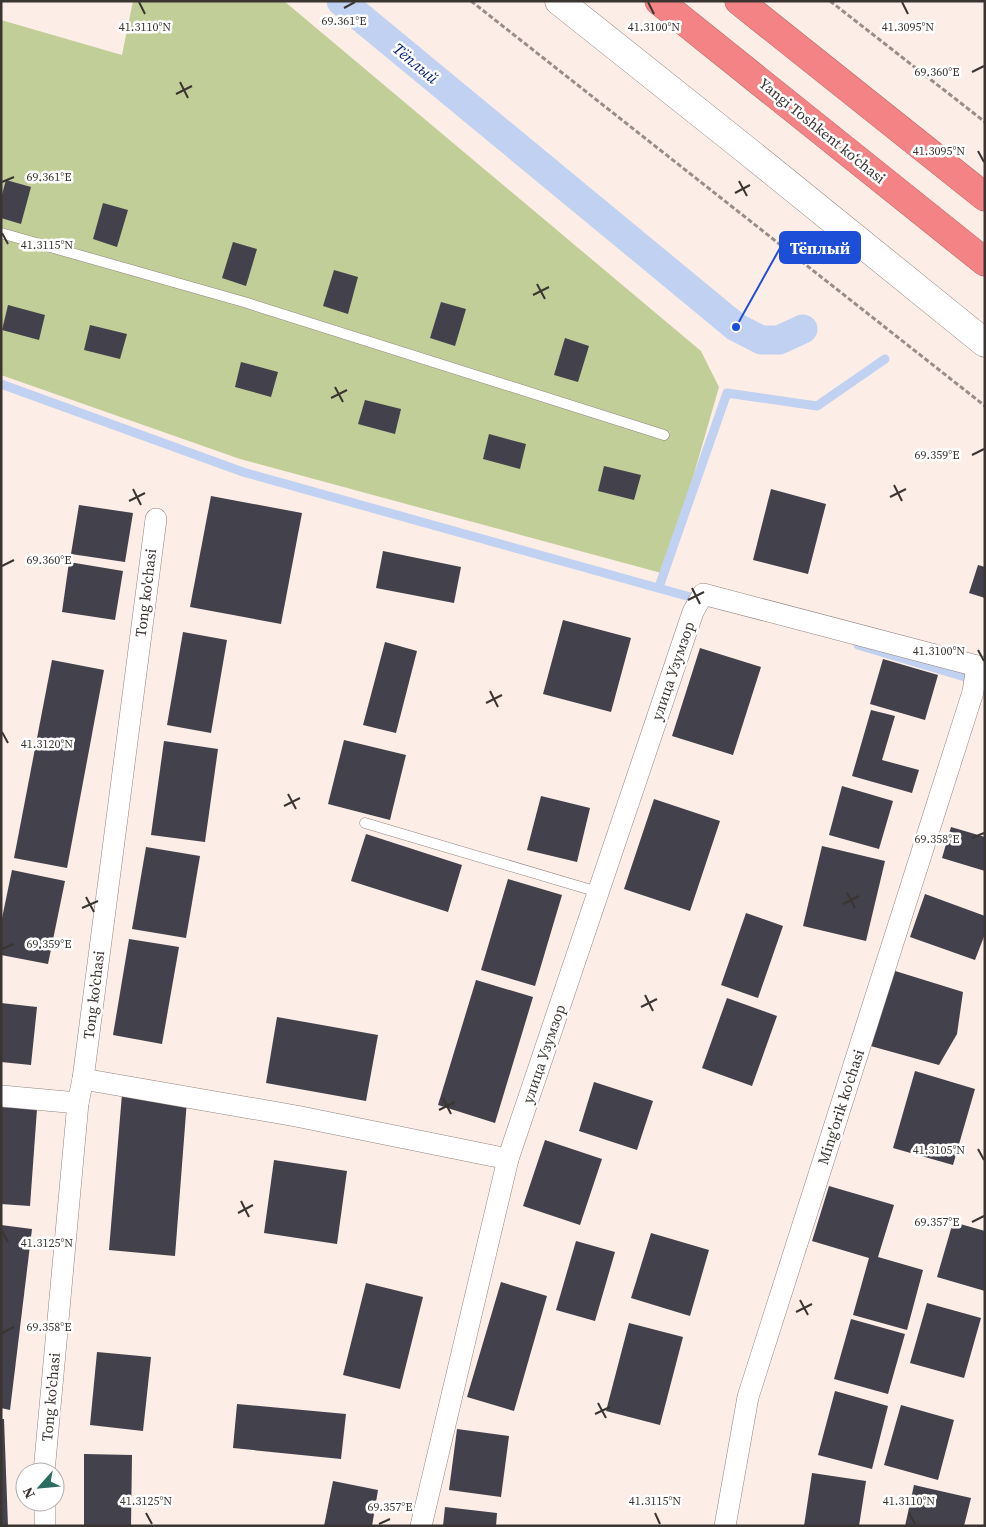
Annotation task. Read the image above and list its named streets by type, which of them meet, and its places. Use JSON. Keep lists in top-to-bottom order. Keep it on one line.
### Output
{"streets":{"highway":["Yangi Toshkent ko‘chasi"],"street":["Tong ko'chasi","улица Узумзор","Ming'orik ko'chasi"]},"crossings":[["улица Узумзор","Ming'orik ko'chasi"]],"water":["Тёплый"],"places":["Тёплый"],"north":"bottom left","coordinates":["69.361°E","41.3110°N","41.3100°N","41.3095°N","69.360°E","41.3115°N","69.359°E","41.3120°N","69.358°E","41.3105°N","69.357°E","41.3125°N"]}
